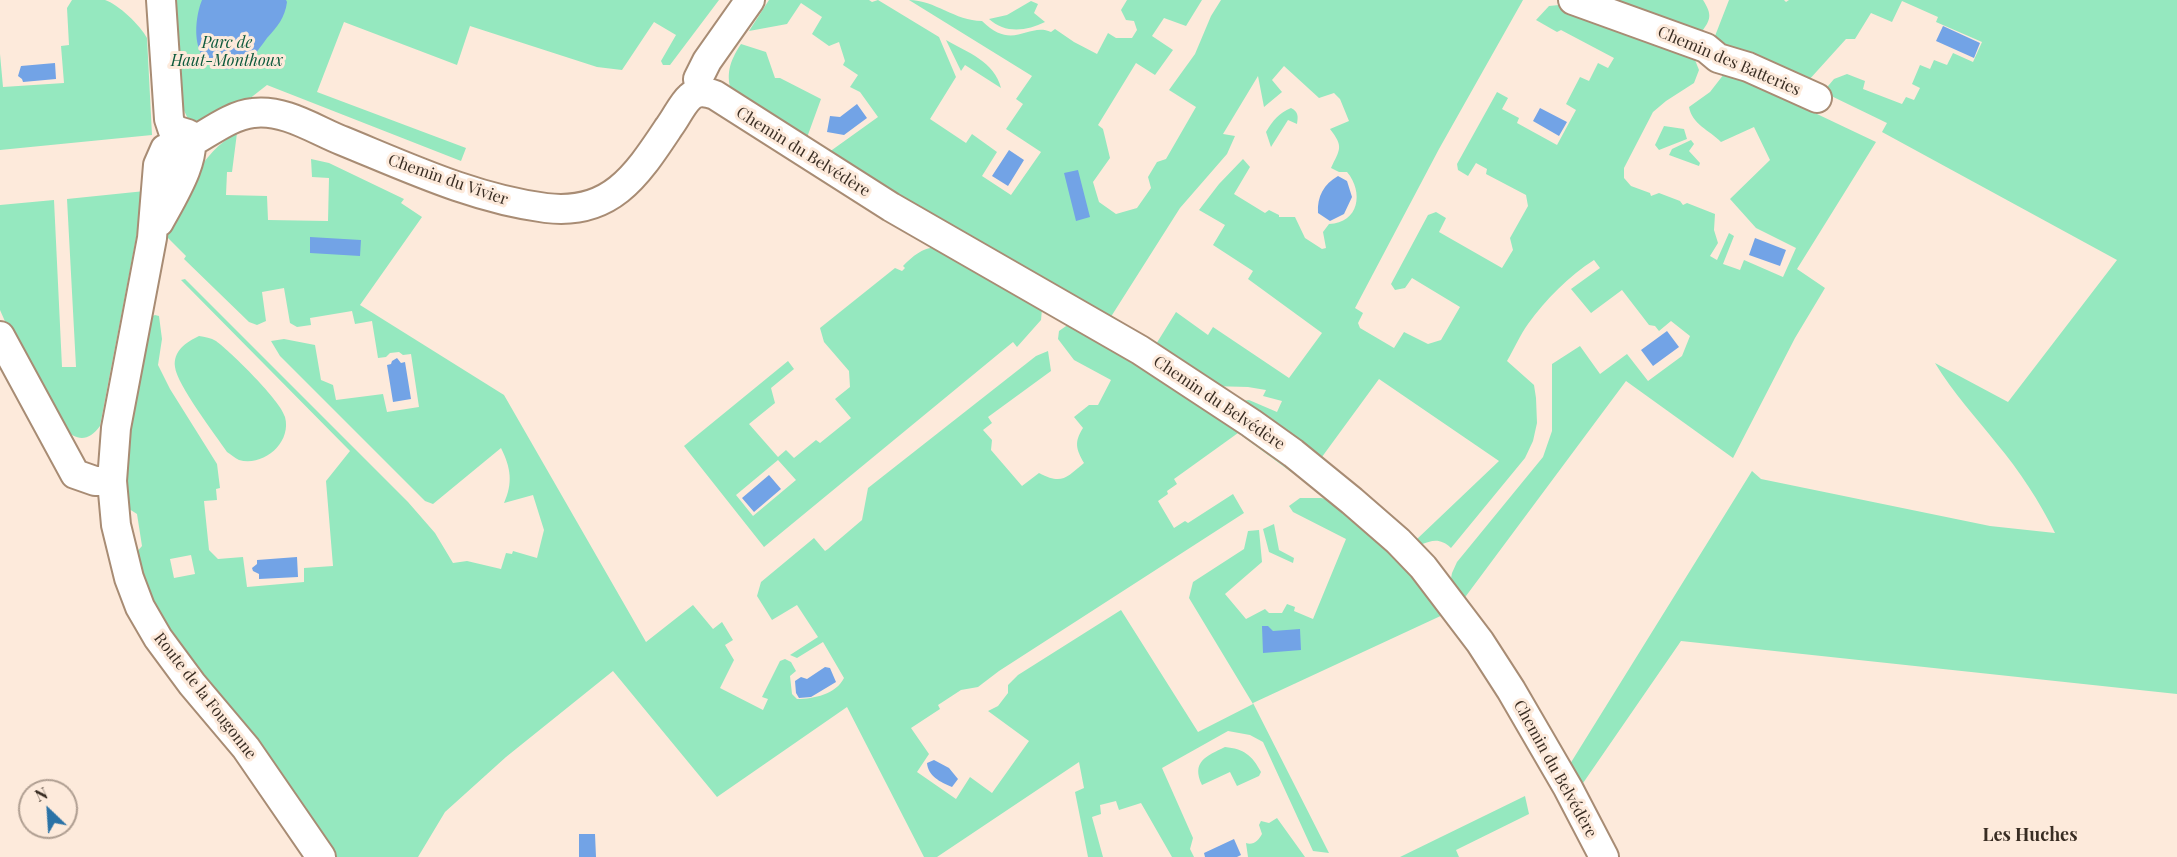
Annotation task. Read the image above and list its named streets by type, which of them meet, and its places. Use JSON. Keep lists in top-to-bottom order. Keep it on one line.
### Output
{"streets":{"street":["Chemin des Batteries","Chemin du Belvédère","Chemin du Vivier","Route de la Fougonne"]},"crossings":[["Chemin du Belvédère","Chemin du Vivier"],["Chemin du Vivier","Route de la Fougonne"]],"districts":["Les Huches"],"parks":["Parc de Haut-Monthoux"],"north":"top left"}
